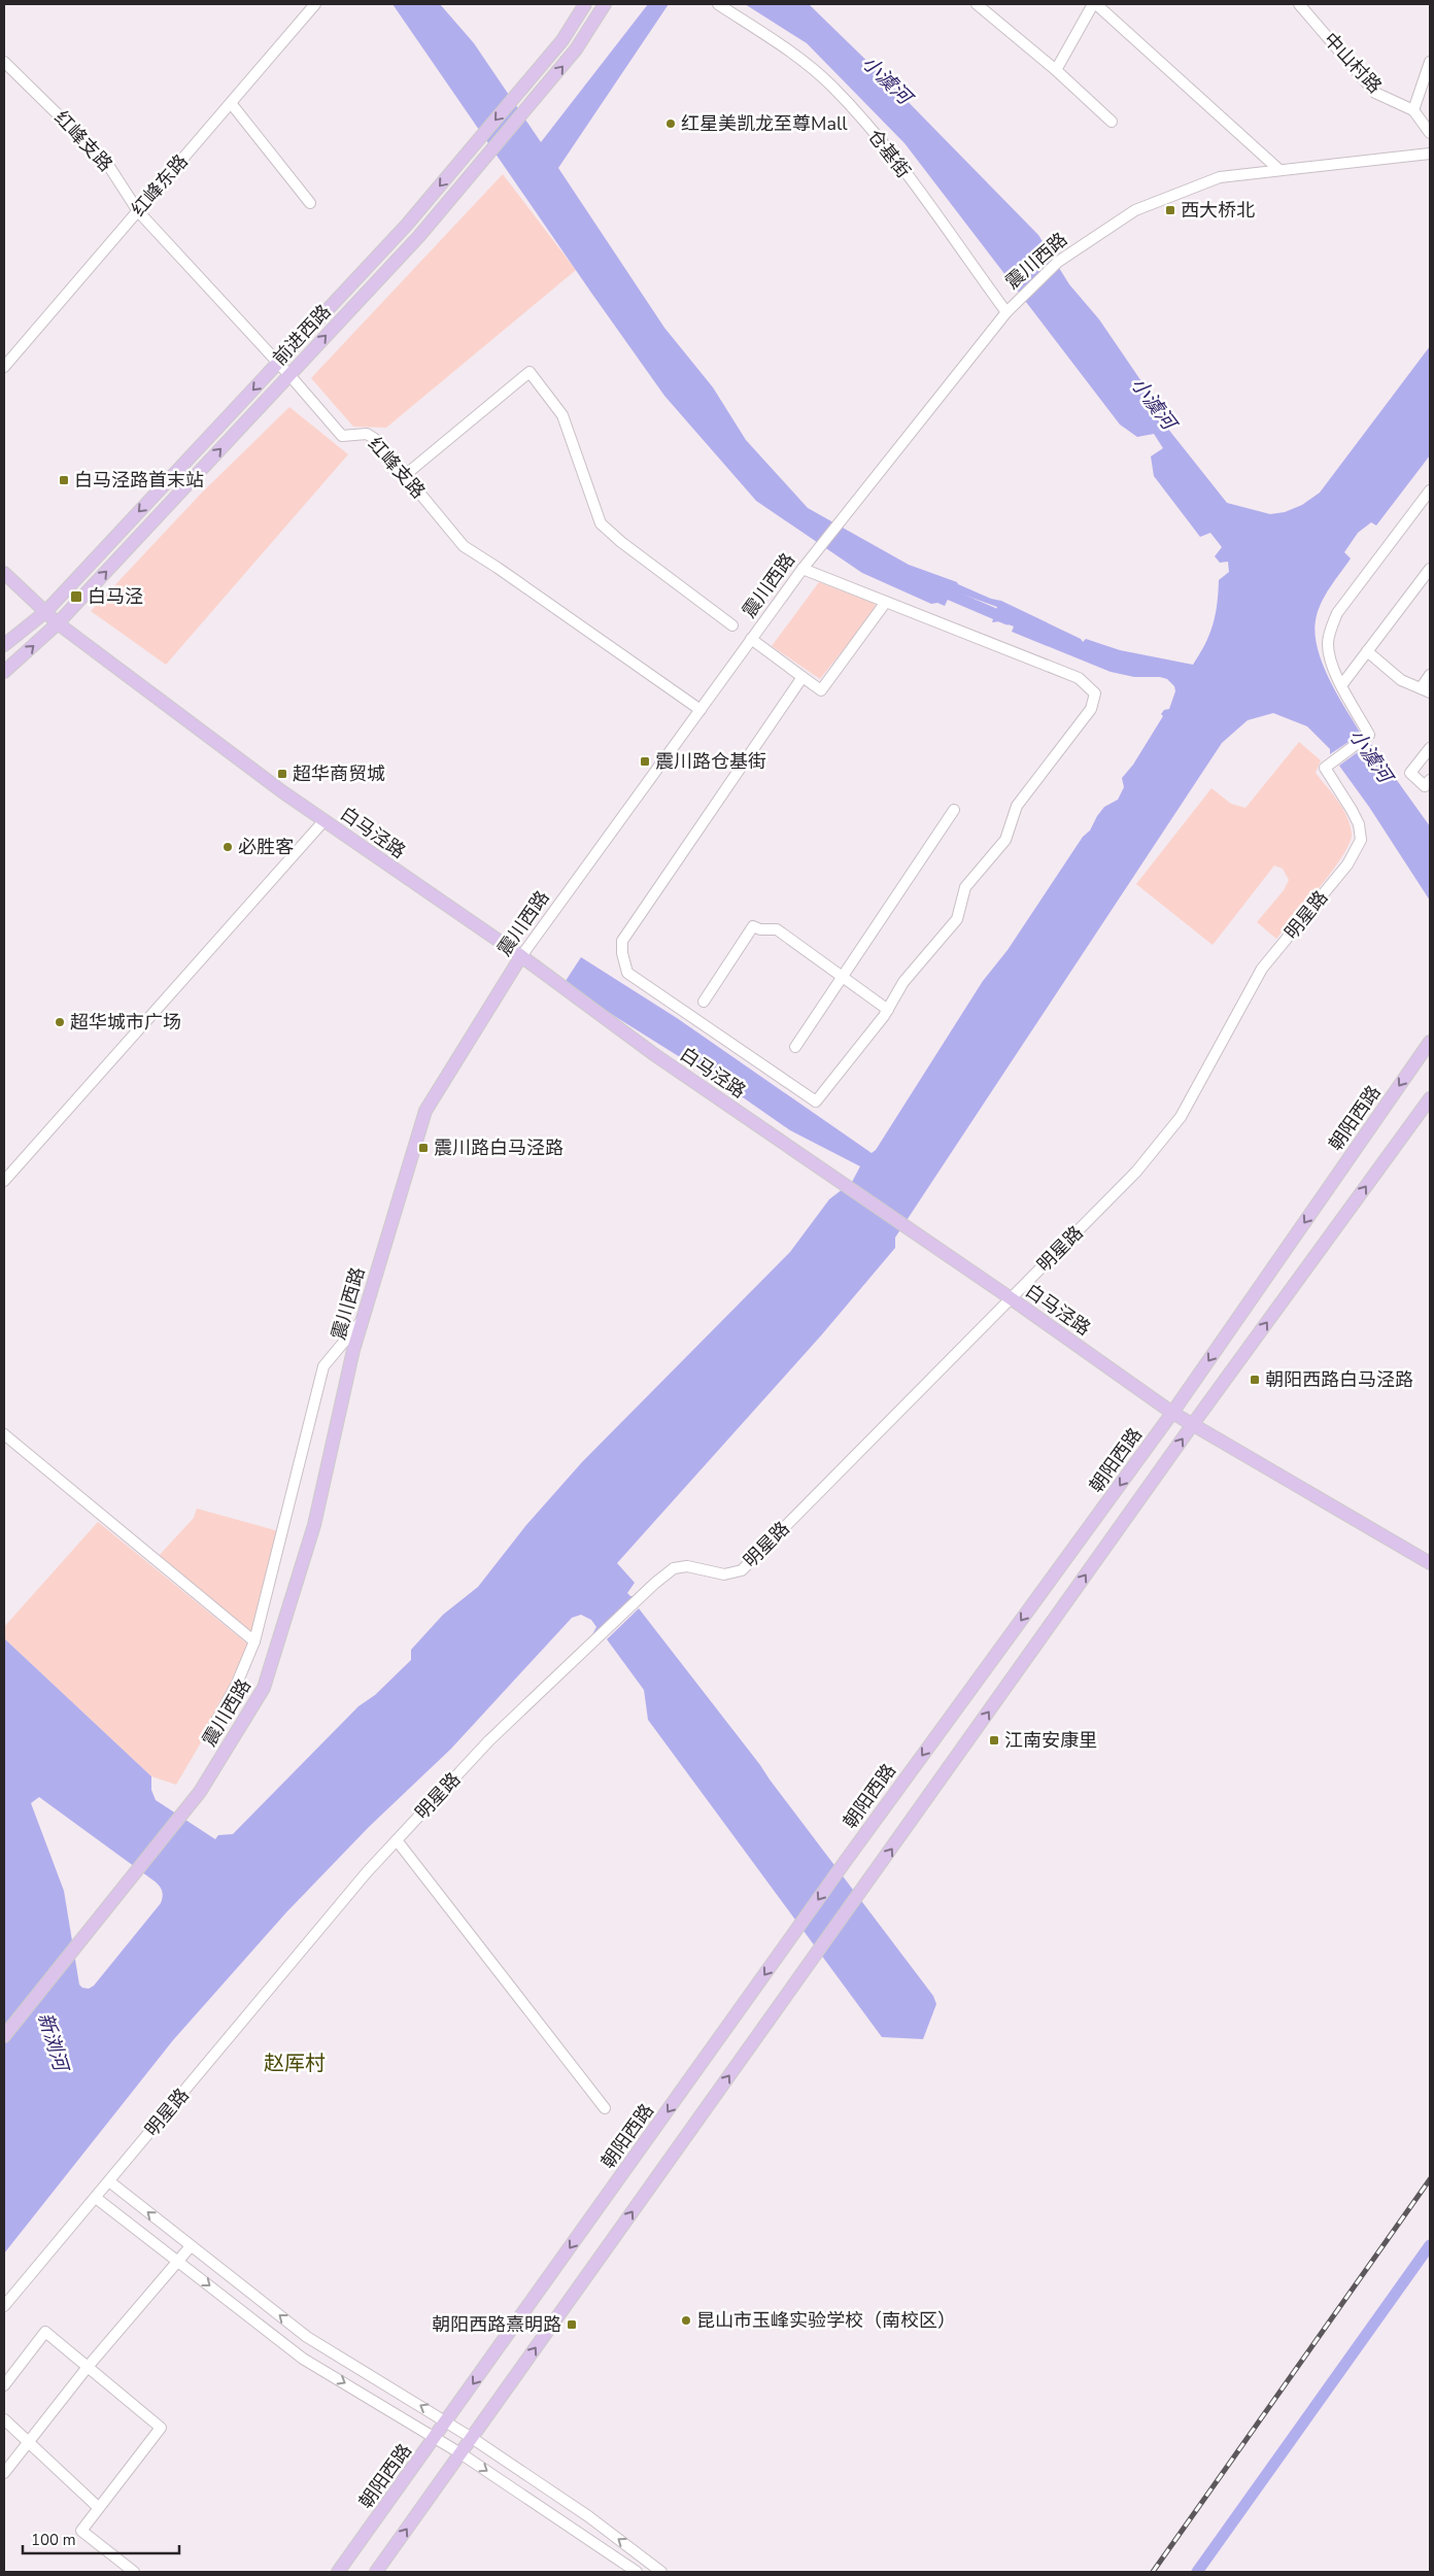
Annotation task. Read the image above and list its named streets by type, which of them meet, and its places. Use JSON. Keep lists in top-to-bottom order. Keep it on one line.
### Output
{"streets":{"main road":["震川西路","前进西路","白马泾路","朝阳西路"],"street":["中山村路","红峰支路","仓基街","红峰东路","明星路"]},"crossings":[["红峰支路","红峰东路"],["红峰支路","震川西路"],["红峰支路","前进西路"],["仓基街","震川西路"],["震川西路","白马泾路"],["前进西路","白马泾路"],["白马泾路","明星路"],["白马泾路","朝阳西路"]],"districts":["赵厍村"],"water":["小澞河","新浏河"],"places":{"other":["红星美凯龙至尊Mall","必胜客","超华城市广场","昆山市玉峰实验学校（南校区）"],"transit":["西大桥北","白马泾路首末站","白马泾","震川路仓基街","超华商贸城","震川路白马泾路","朝阳西路白马泾路","江南安康里","朝阳西路熹明路"]},"scale_bar":"100 m"}
